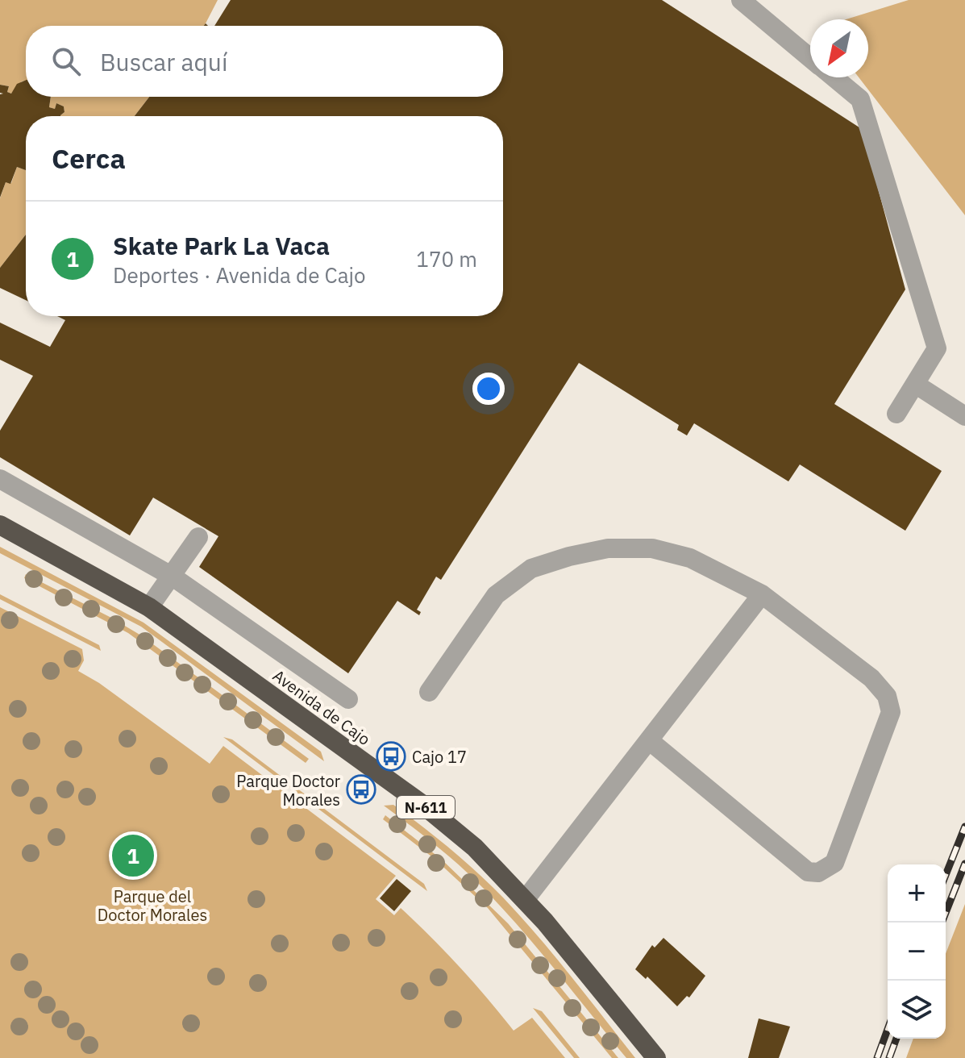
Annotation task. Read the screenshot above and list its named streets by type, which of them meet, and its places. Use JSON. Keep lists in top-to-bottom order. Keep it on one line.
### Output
{"streets":{"highway":["Avenida de Cajo","N-611"]},"parks":["Parque del Doctor Morales"],"places":{"bus stop":["Cajo 17","Parque Doctor Morales"]},"north":"bottom left","page":{"search":"Buscar aquí","heading":"Cerca","list":[{"mark":"1","name":"Skate Park La Vaca","note":"Deportes · Avenida de Cajo","value":"170 m"}],"pins":"1","map_buttons":["+","−"]}}
